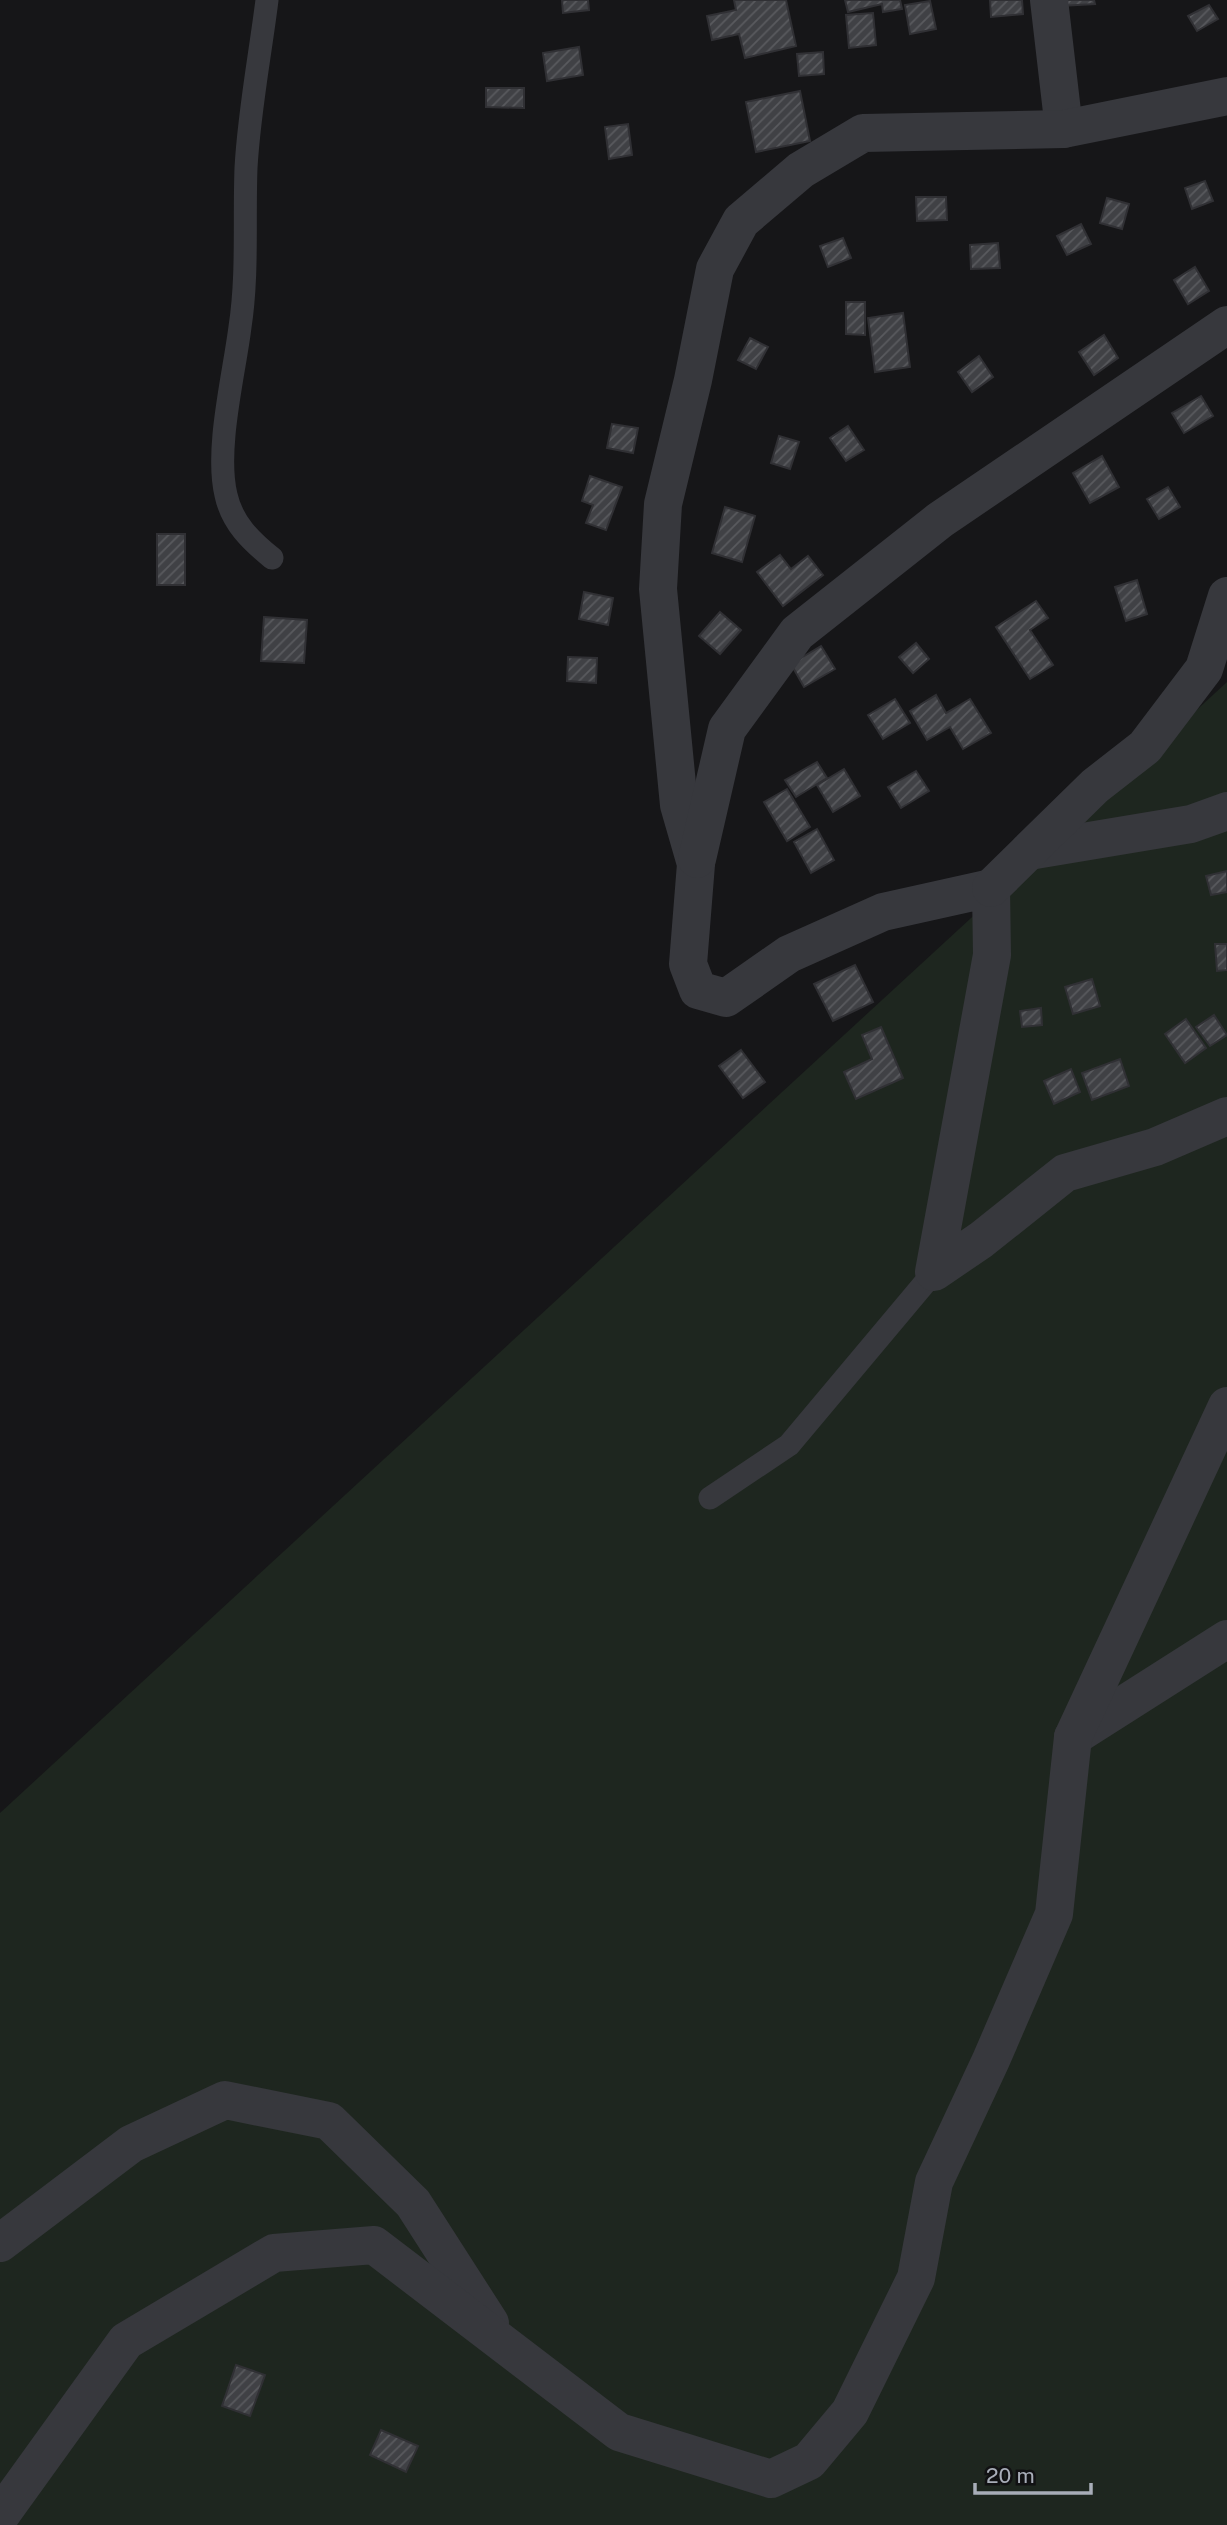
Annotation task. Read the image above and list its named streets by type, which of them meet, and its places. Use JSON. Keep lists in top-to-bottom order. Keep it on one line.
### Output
{"scale_bar":"20 m"}
